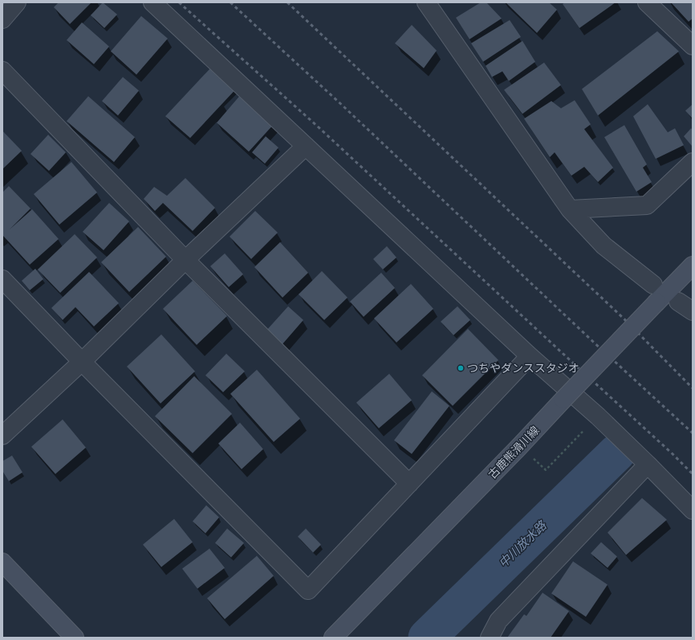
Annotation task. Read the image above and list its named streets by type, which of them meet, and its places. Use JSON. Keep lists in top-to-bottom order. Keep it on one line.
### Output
{"streets":{"main road":["古鹿熊滑川線"]},"water":["中川放水路"],"places":["つちやダンススタジオ"]}
